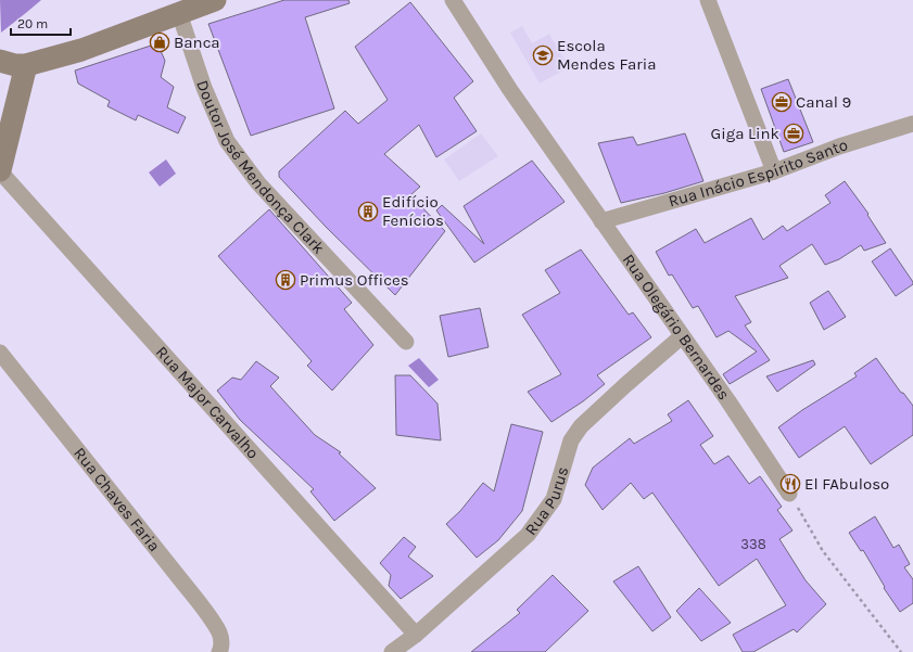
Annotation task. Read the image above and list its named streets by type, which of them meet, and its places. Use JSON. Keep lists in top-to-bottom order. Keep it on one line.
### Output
{"streets":{"street":["Doutor José Mendonça Clark","Rua Inácio Espírito Santo","Rua Olegário Bernardes","Rua Major Carvalho","Rua Chaves Faria","Rua Purus"]},"crossings":[["Rua Inácio Espírito Santo","Rua Olegário Bernardes"],["Rua Olegário Bernardes","Rua Purus"],["Rua Major Carvalho","Rua Purus"]],"places":{"shop":["Banca"],"school or university":["Escola Mendes Faria"],"office":["Canal 9","Giga Link"],"building":["Edifício Fenícios","Primus Offices"],"restaurant":["El FAbuloso"]},"house_numbers":["338"],"scale_bar":"20 m"}
